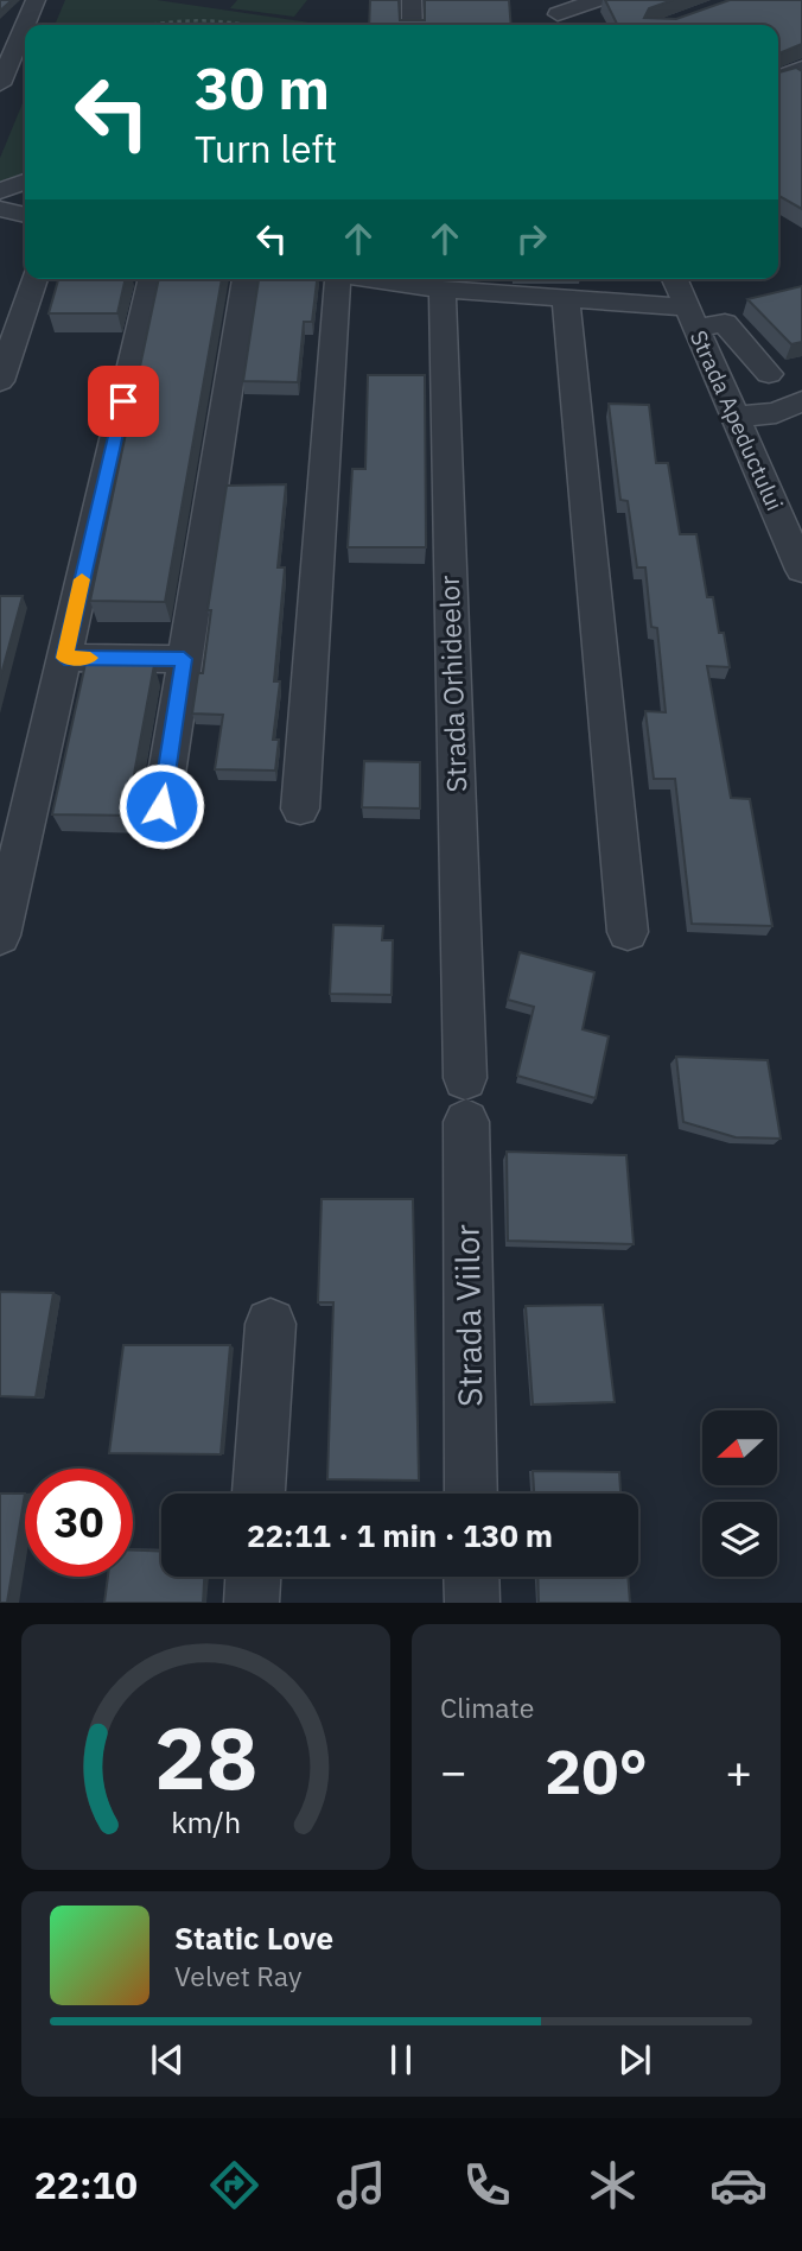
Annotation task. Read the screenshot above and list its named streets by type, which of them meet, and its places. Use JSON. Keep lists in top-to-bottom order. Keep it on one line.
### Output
{"streets":{"street":["Strada Apeductului","Strada Orhideelor","Strada Viilor"]},"crossings":[["Strada Orhideelor","Strada Viilor"]],"north":"left","page":{"turn":["30 m","Turn left"],"limit":"30","trip":"22:11 · 1 min · 130 m","tile":"Climate","heat":["−","20°","+"],"song":["Static Love","Velvet Ray"],"tabs":"22:10","gauge":["28","km/h"]}}
